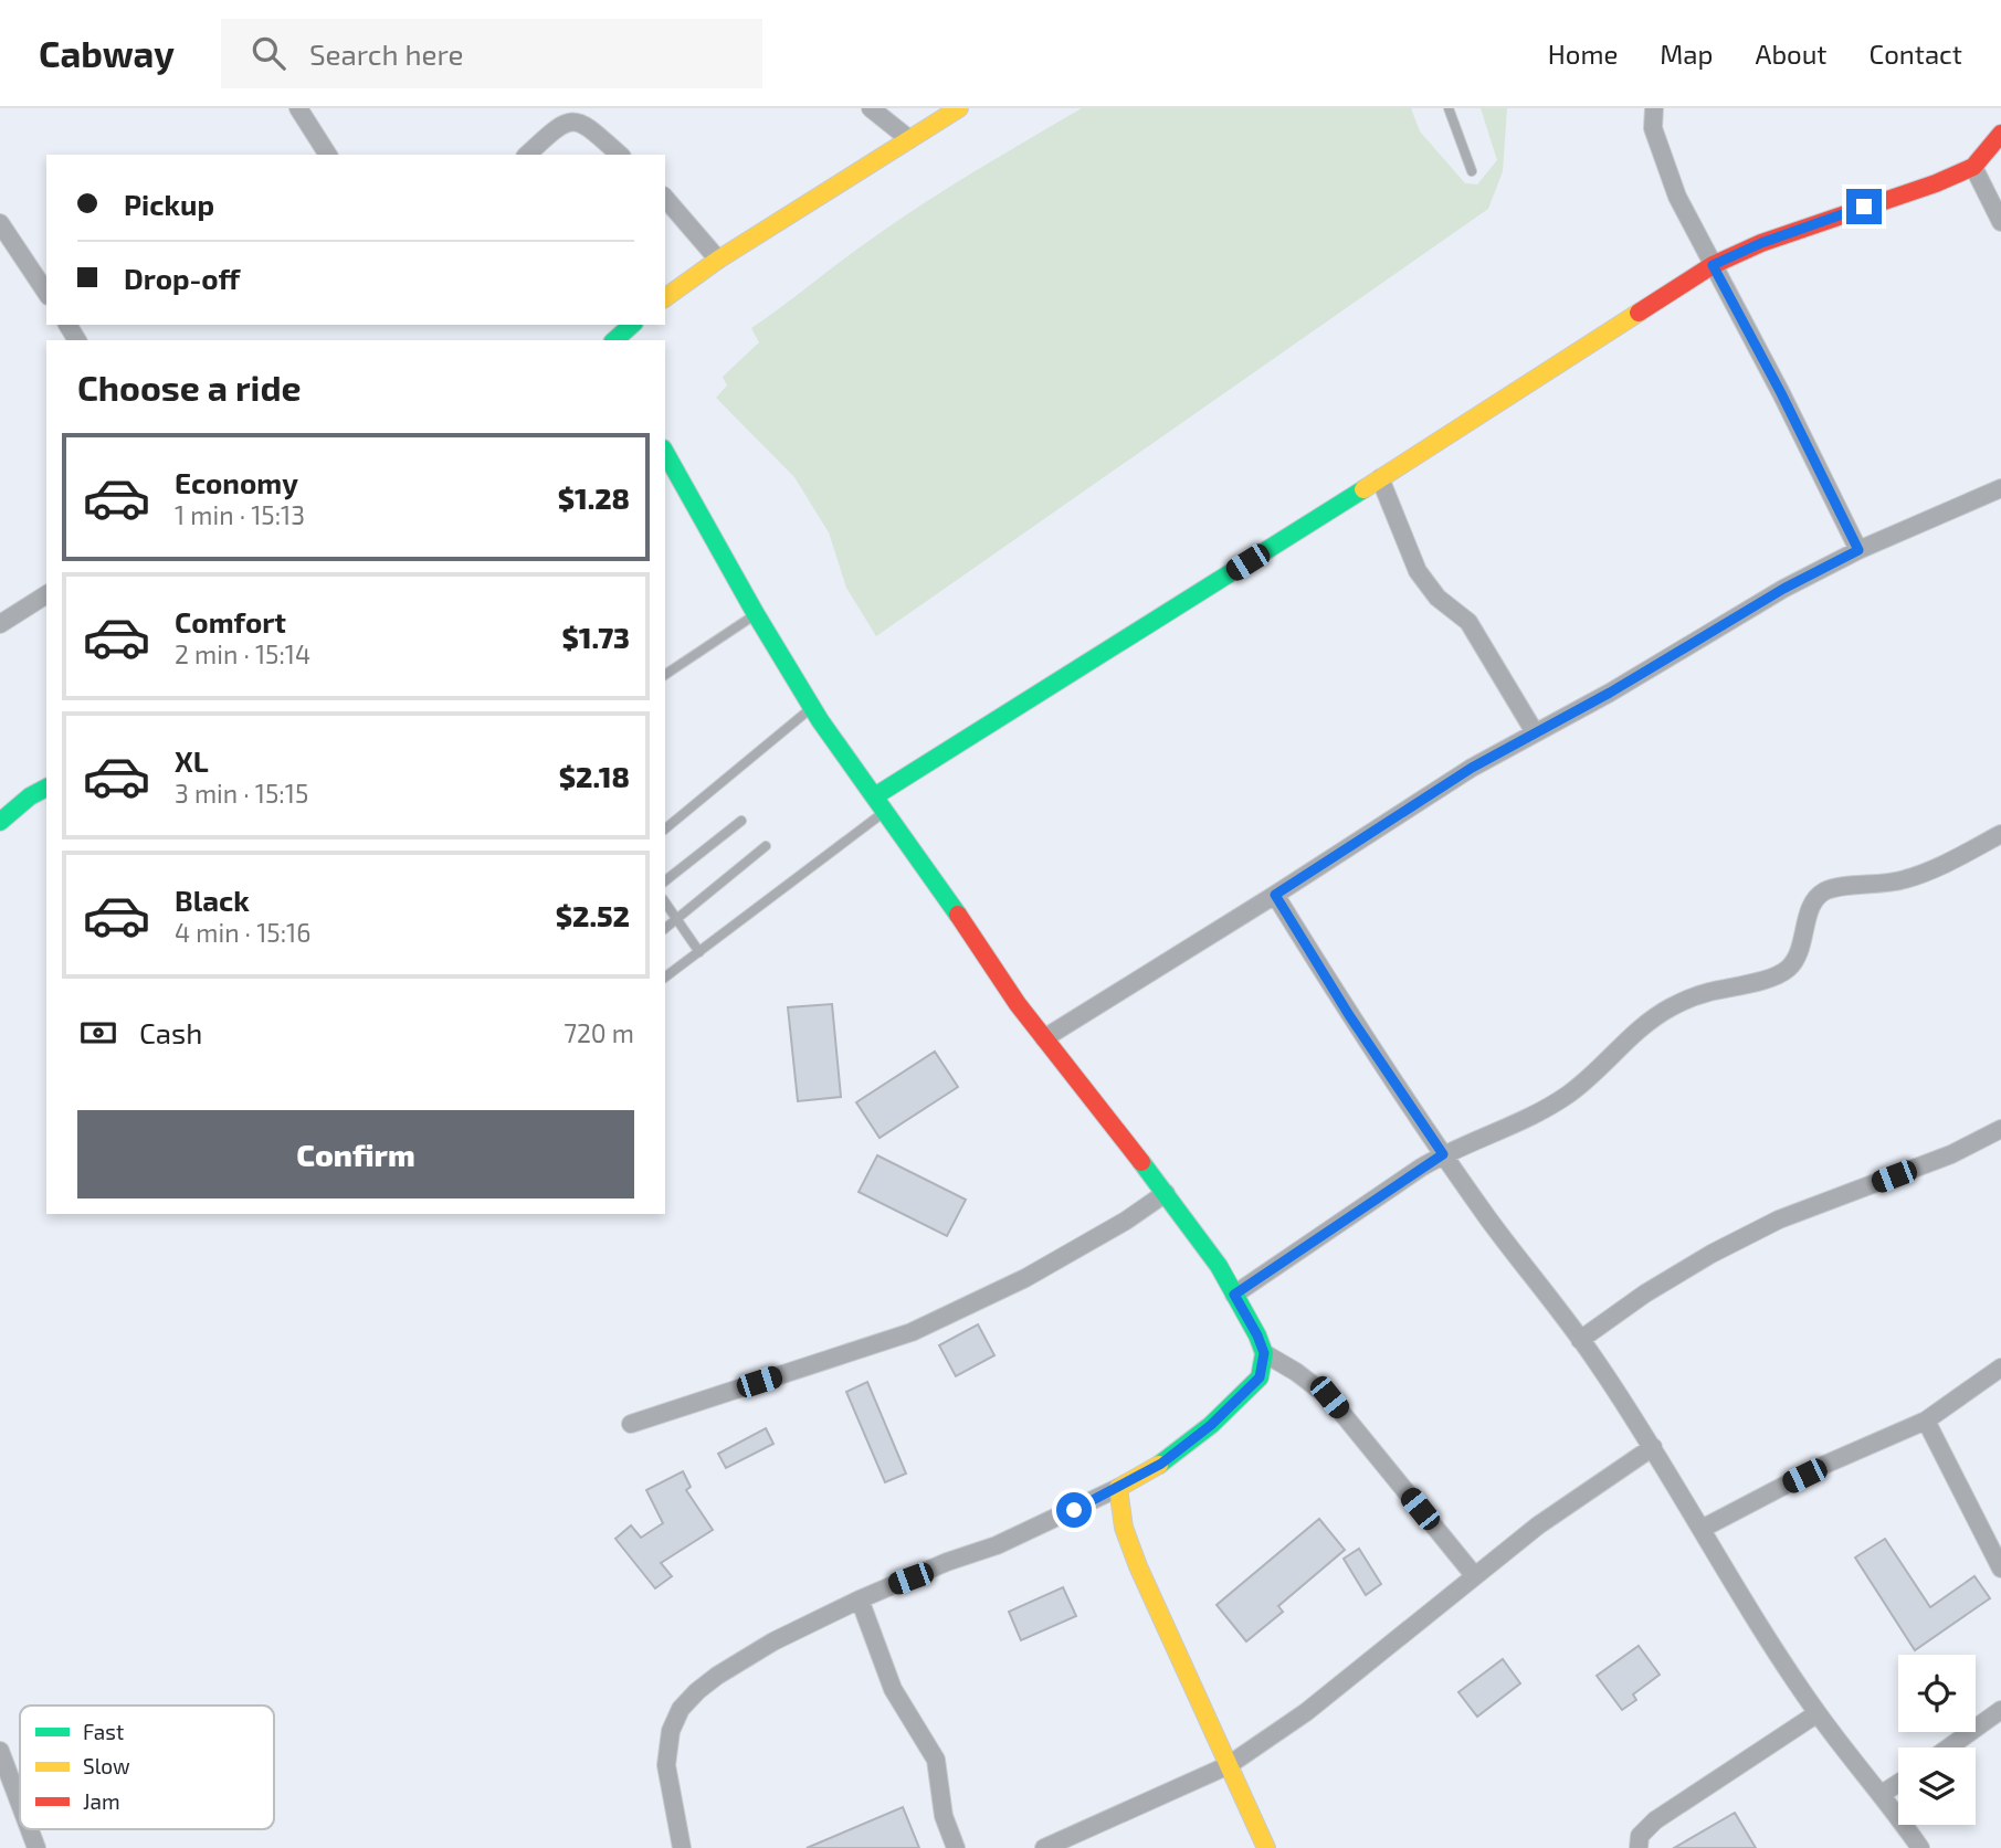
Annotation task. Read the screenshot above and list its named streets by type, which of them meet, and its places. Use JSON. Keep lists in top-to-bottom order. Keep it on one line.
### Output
{"legend":["Fast","Slow","Jam"],"page":{"header":"Cabway","search":"Search here","nav":["Home","Map","About","Contact"],"banner":["Pickup","Drop-off"],"heading":"Choose a ride","list":[{"name":"Economy","note":"1 min · 15:13","value":"$1.28"},{"name":"Comfort","note":"2 min · 15:14","value":"$1.73"},{"name":"XL","note":"3 min · 15:15","value":"$2.18"},{"name":"Black","note":"4 min · 15:16","value":"$2.52"}],"pay":["Cash","720 m"],"buttons":"Confirm"}}
